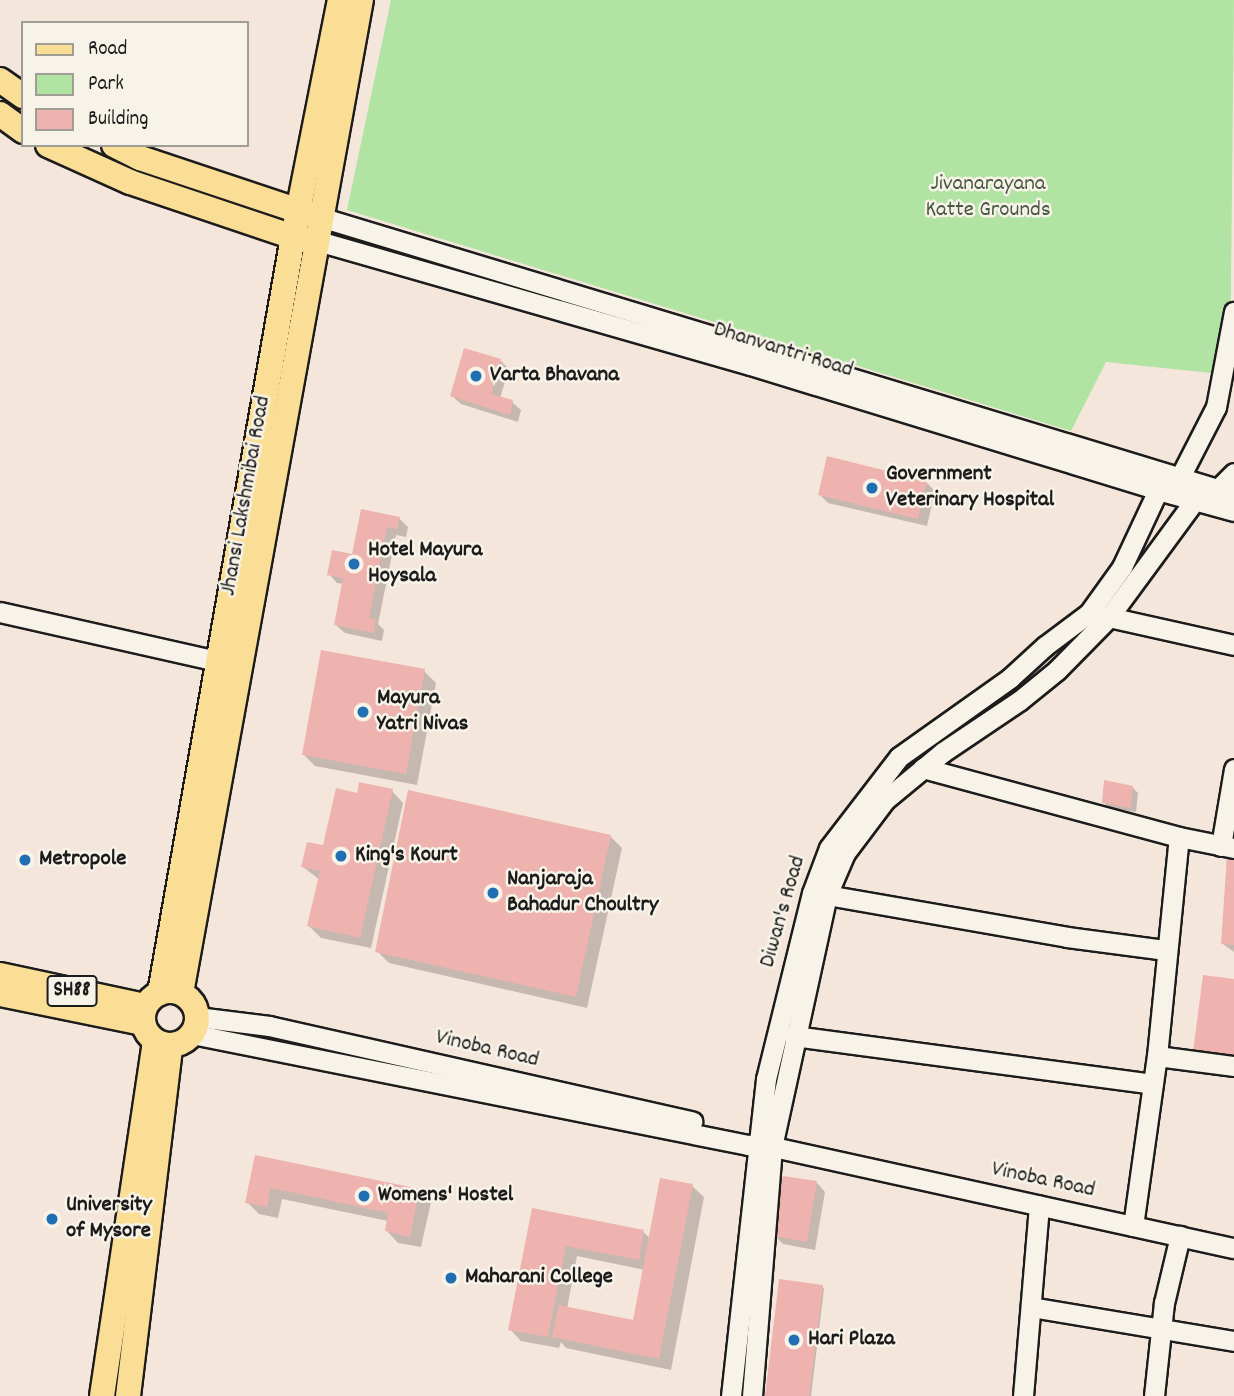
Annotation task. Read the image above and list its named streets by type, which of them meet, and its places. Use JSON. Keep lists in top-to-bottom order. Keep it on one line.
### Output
{"streets":{"main road":["Jhansi Lakshmibai Road","SH88"],"street":["Dhanvantri Road","Diwan's Road","Vinoba Road"]},"crossings":[["Dhanvantri Road","Jhansi Lakshmibai Road"],["Dhanvantri Road","Diwan's Road"],["Jhansi Lakshmibai Road","SH88"],["Jhansi Lakshmibai Road","Vinoba Road"],["Diwan's Road","Vinoba Road"],["SH88","Vinoba Road"]],"parks":["Jivanarayana Katte Grounds"],"places":["Varta Bhavana","Government Veterinary Hospital","Hotel Mayura Hoysala","Mayura Yatri Nivas","King's Kourt","Metropole","Nanjaraja Bahadur Choultry","Womens' Hostel","University of Mysore","Maharani College","Hari Plaza"],"legend":["Road","Park","Building"]}
